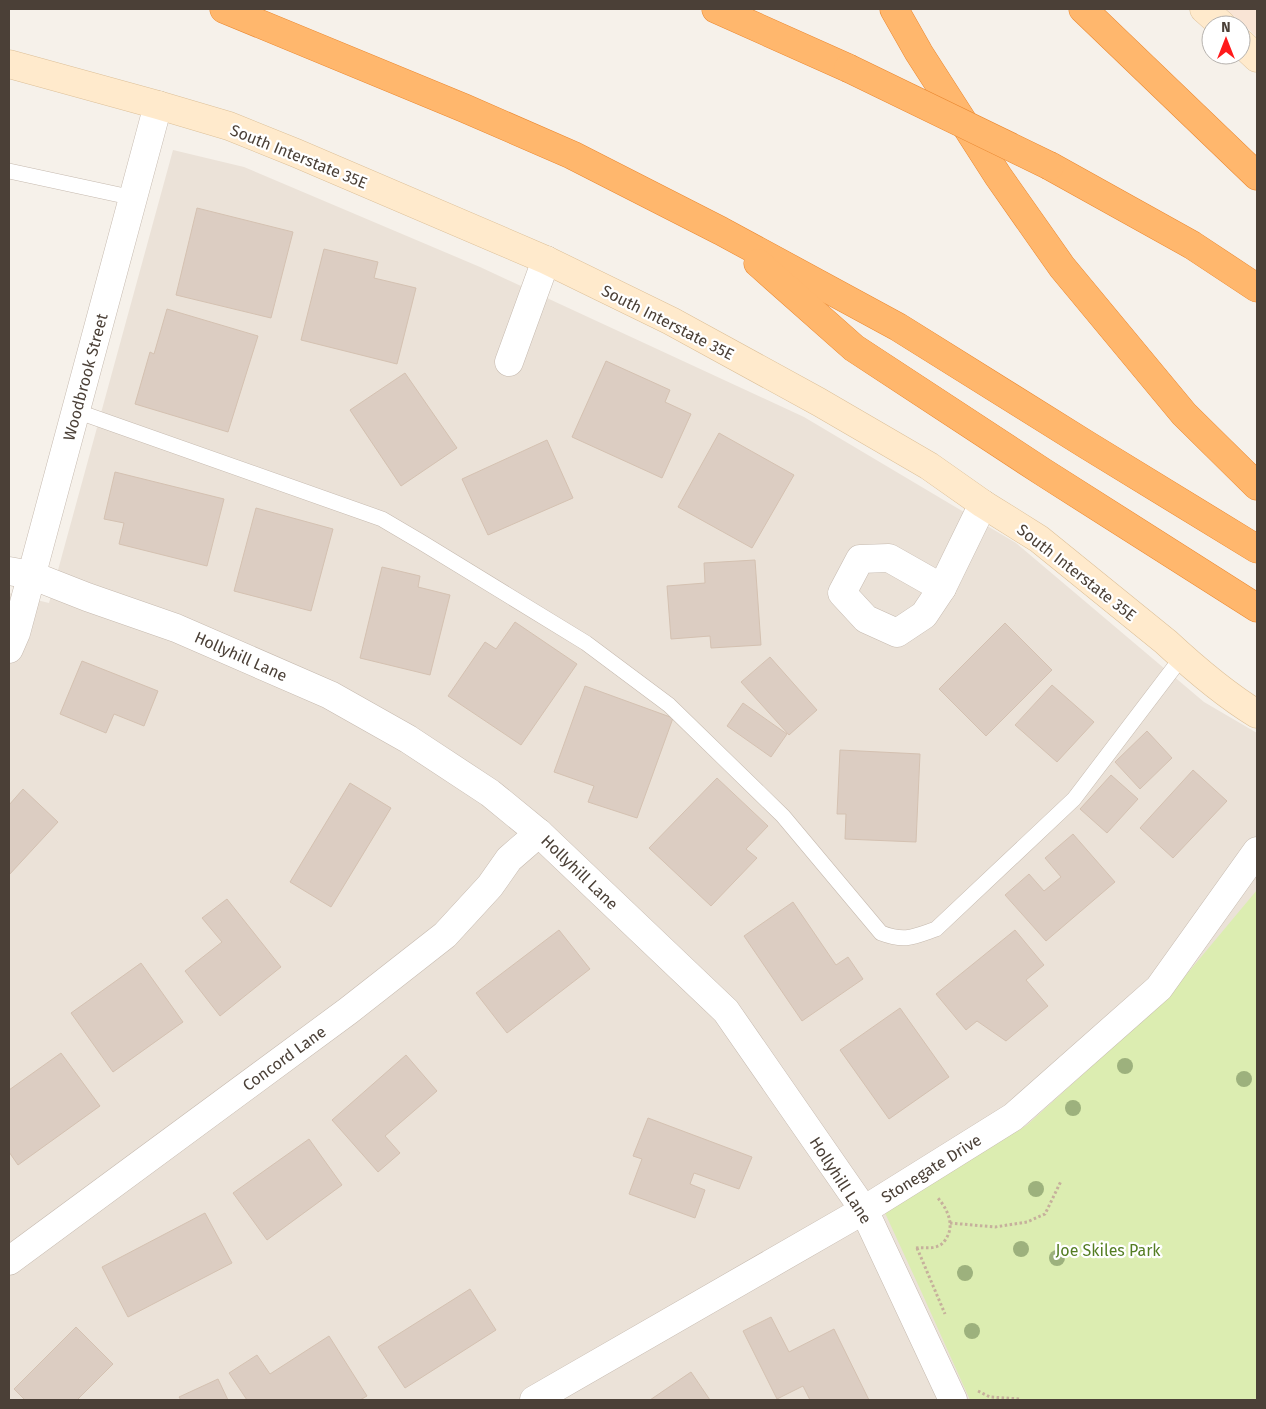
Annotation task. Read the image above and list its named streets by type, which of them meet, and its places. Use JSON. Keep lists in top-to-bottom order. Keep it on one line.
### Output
{"streets":{"main road":["South Interstate 35E"],"street":["Woodbrook Street","Hollyhill Lane","Concord Lane","Stonegate Drive"]},"crossings":[["South Interstate 35E","Woodbrook Street"],["Woodbrook Street","Hollyhill Lane"],["Hollyhill Lane","Concord Lane"],["Hollyhill Lane","Stonegate Drive"]],"parks":["Joe Skiles Park"],"north":"top"}
